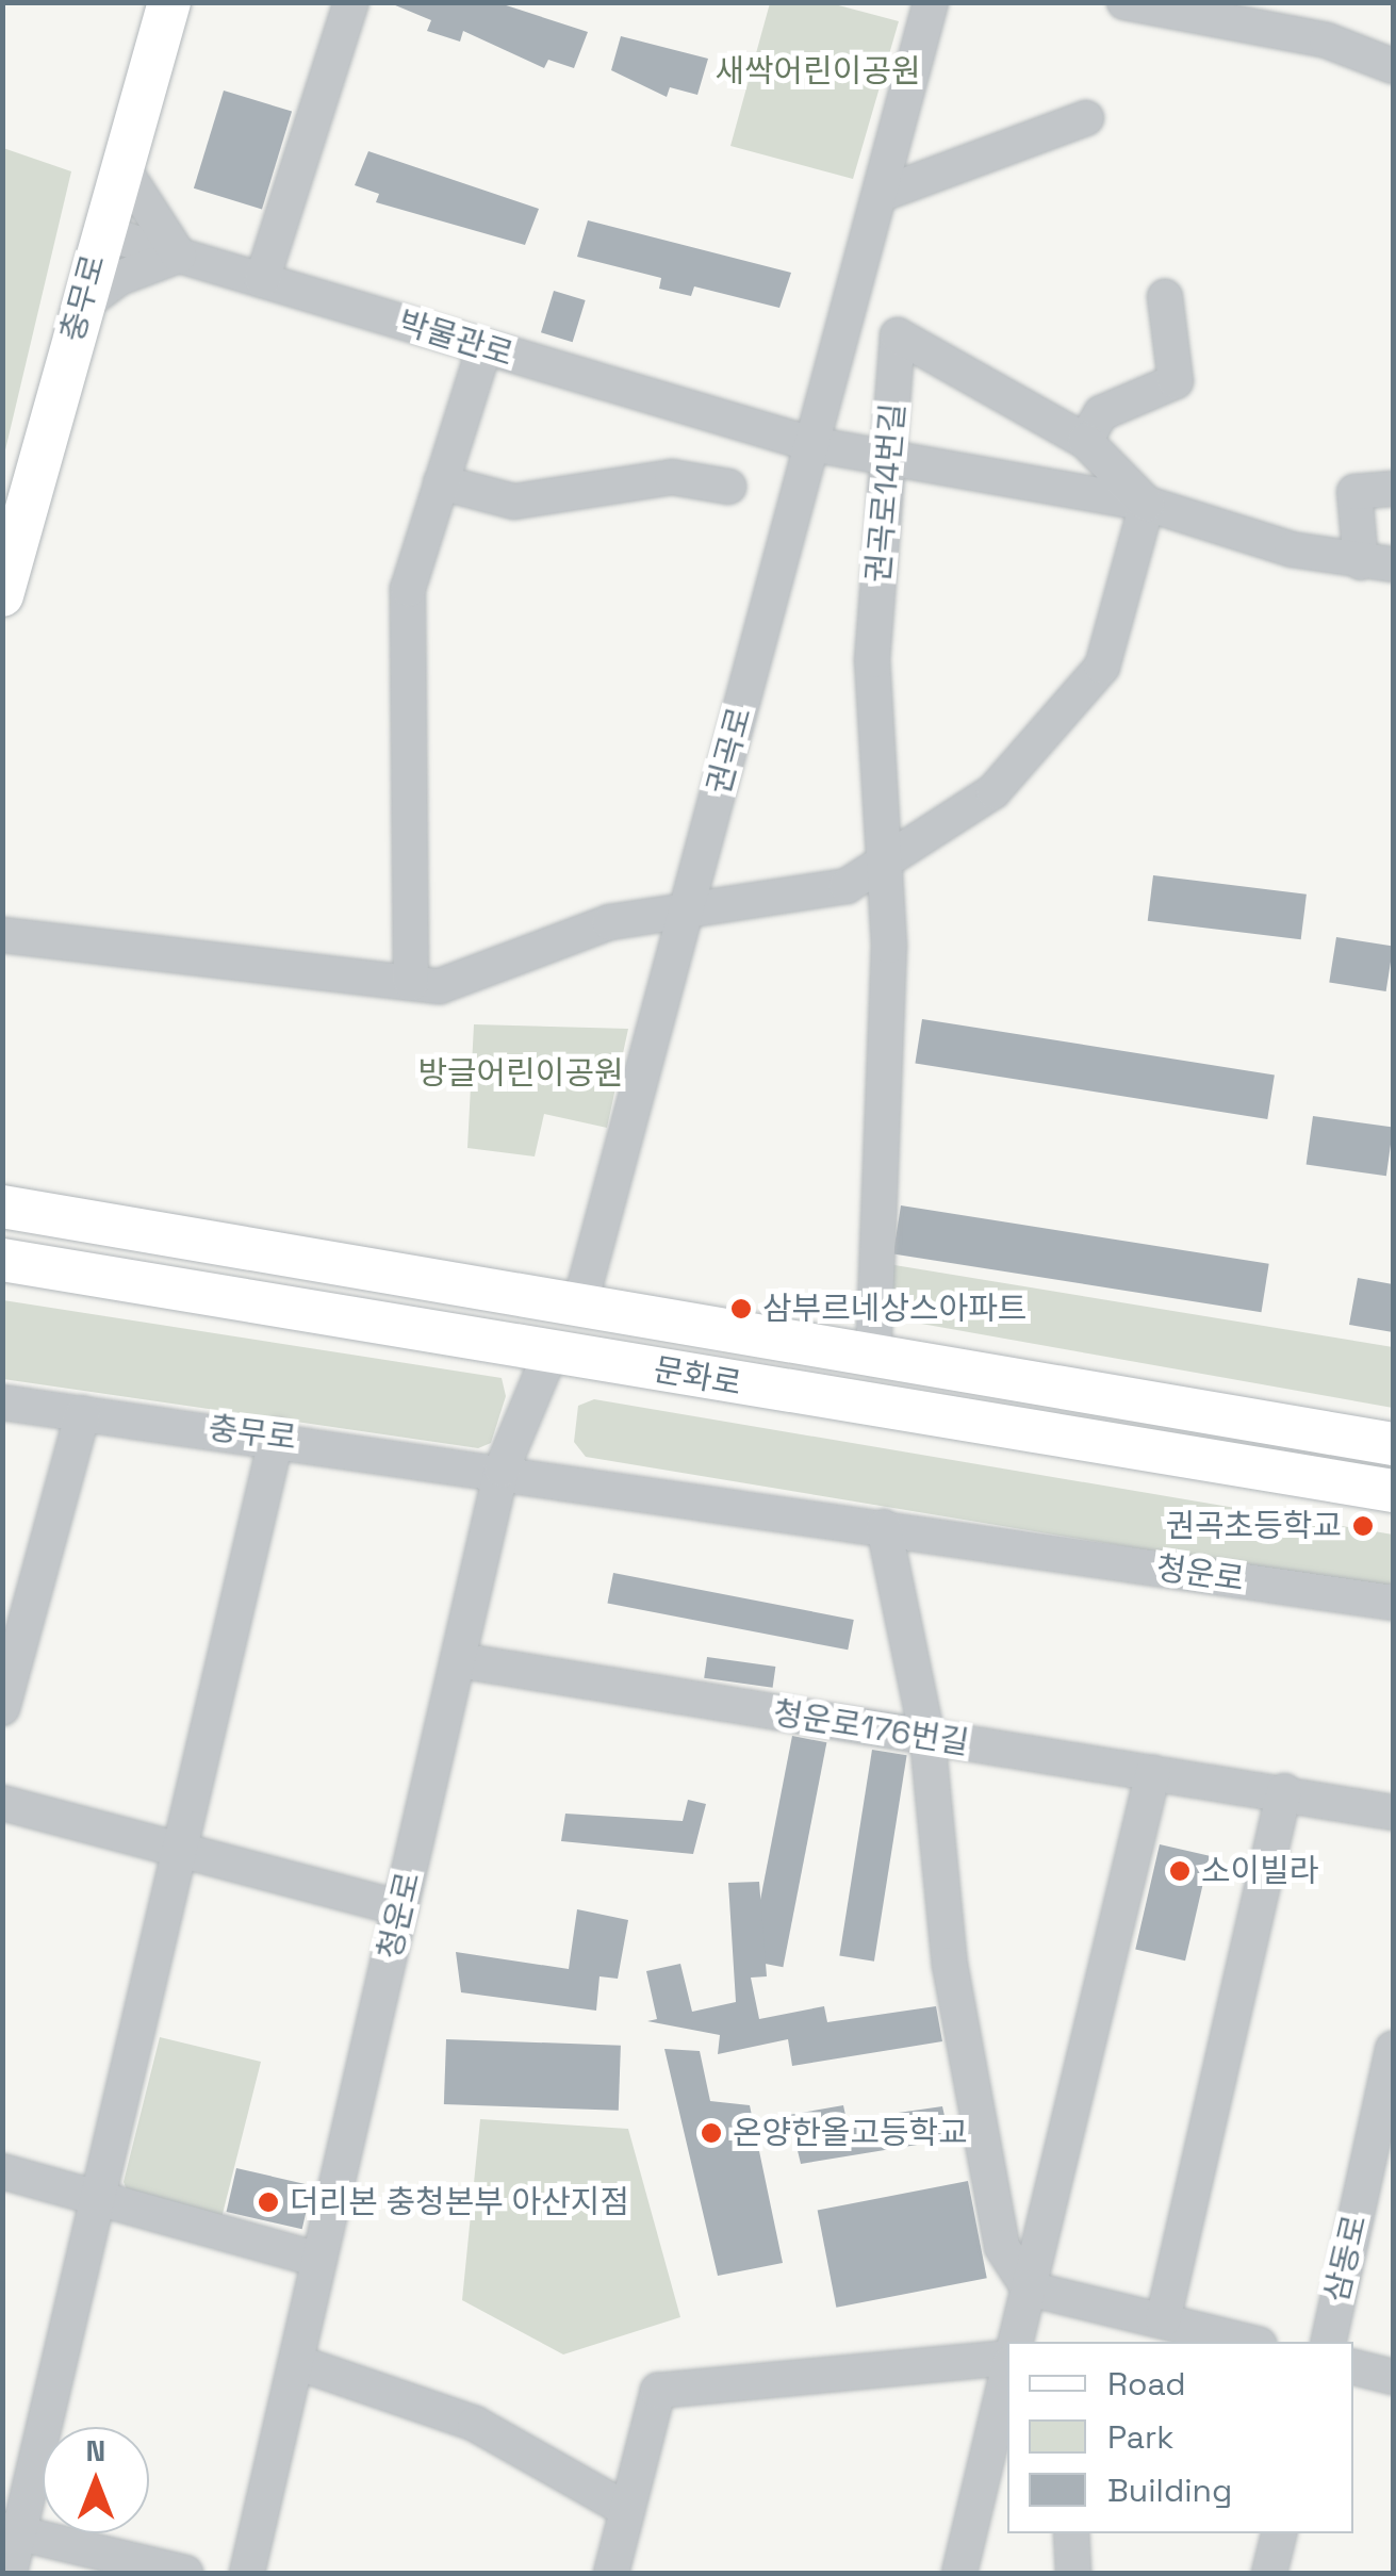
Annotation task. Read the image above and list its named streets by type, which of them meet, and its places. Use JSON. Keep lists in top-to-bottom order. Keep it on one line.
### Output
{"streets":{"main road":["충무로","문화로"],"street":["박물관로","권곡로14번길","권곡로","청운로","청운로176번길","삼동로"]},"crossings":[["충무로","박물관로"],["충무로","청운로"],["박물관로","권곡로14번길"],["박물관로","권곡로"],["권곡로","문화로"],["문화로","청운로"],["청운로","청운로176번길"]],"parks":["새싹어린이공원","방글어린이공원"],"places":["삼부르네상스아파트","권곡초등학교","소이빌라","온양한올고등학교","더리본 충청본부 아산지점"],"legend":["Road","Park","Building"],"north":"top"}
